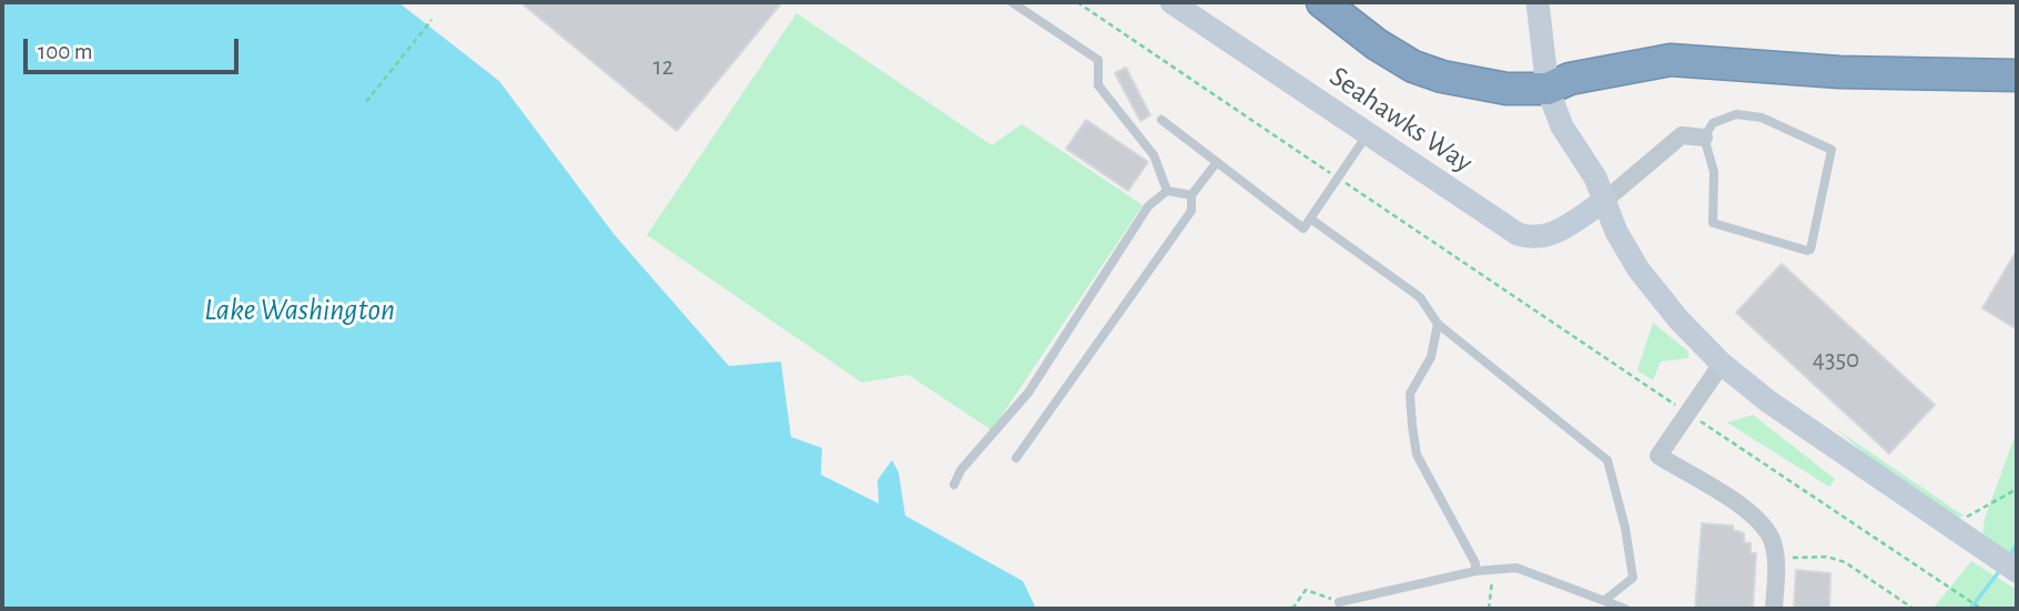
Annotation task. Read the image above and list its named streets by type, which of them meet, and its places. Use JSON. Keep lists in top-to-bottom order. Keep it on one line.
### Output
{"streets":{"street":["Seahawks Way"]},"water":["Lake Washington"],"house_numbers":["12","4350"],"scale_bar":"100 m"}
